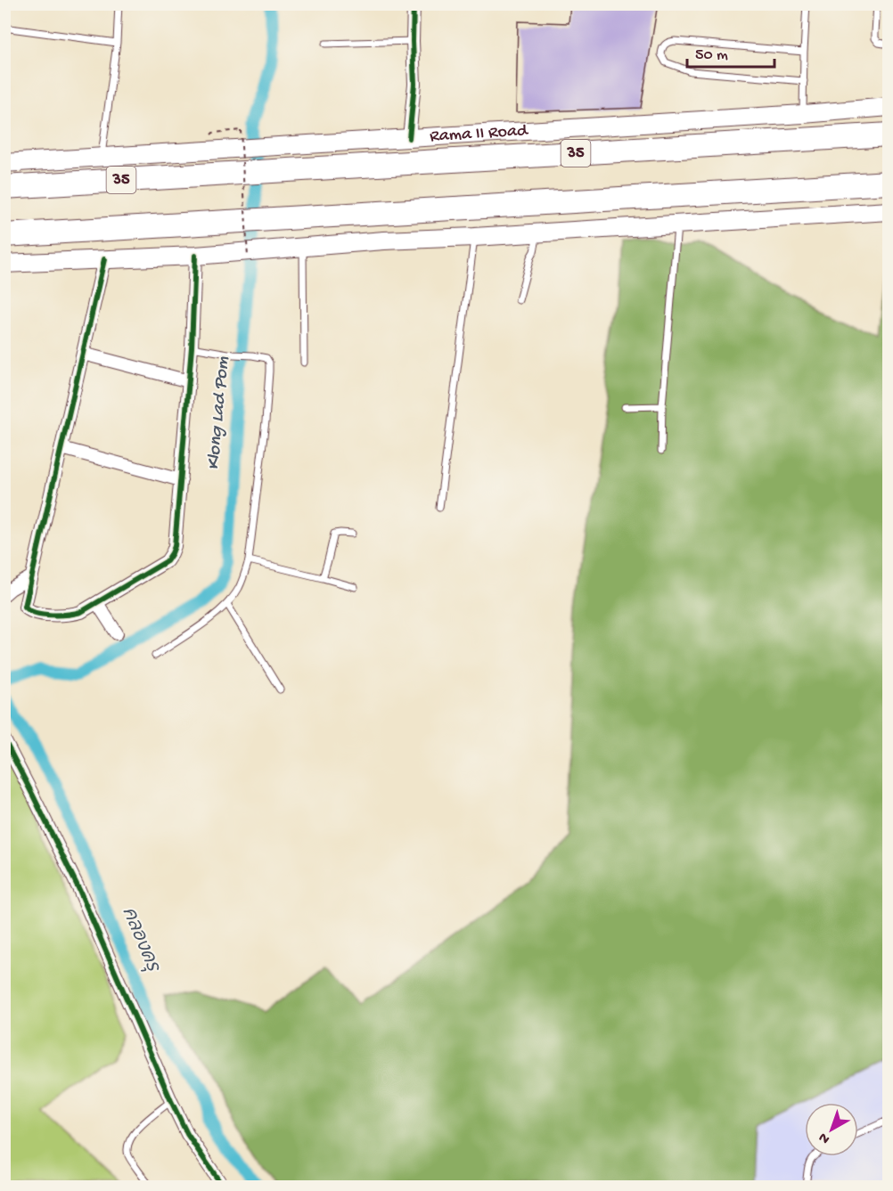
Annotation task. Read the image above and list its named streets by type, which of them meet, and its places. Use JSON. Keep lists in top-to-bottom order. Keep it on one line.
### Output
{"streets":{"highway":["Rama II Road","35"]},"water":["Klong Lad Pom","คลองครุ"],"scale_bar":"50 m","north":"bottom left"}
